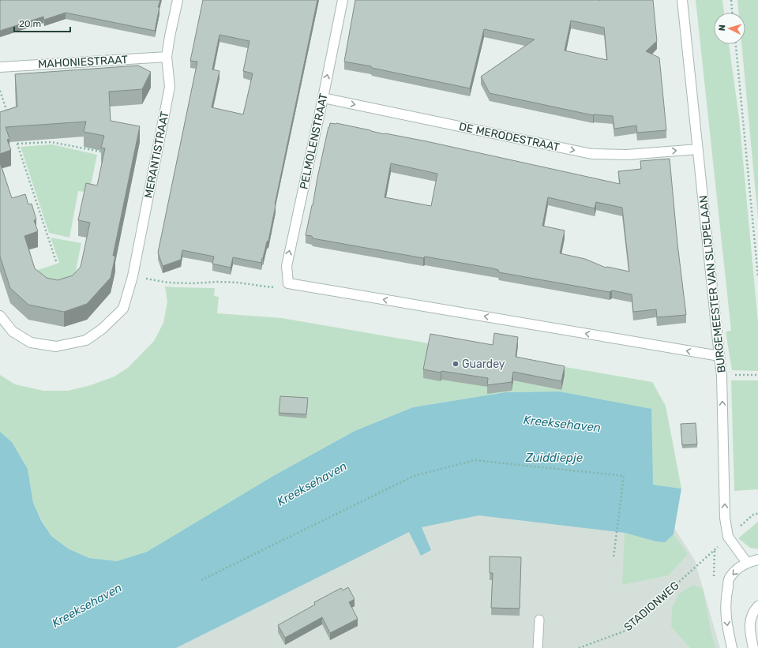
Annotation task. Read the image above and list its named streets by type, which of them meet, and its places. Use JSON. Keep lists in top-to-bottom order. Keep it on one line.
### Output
{"streets":{"street":["MAHONIESTRAAT","DE MERODESTRAAT","PELMOLENSTRAAT","MERANTISTRAAT","BURGEMEESTER VAN SLIJPELAAN"],"path":["STADIONWEG"]},"crossings":[["MAHONIESTRAAT","MERANTISTRAAT"],["DE MERODESTRAAT","PELMOLENSTRAAT"],["DE MERODESTRAAT","BURGEMEESTER VAN SLIJPELAAN"]],"one_way":["DE MERODESTRAAT","PELMOLENSTRAAT"],"water":["Kreeksehaven","Zuiddiepje"],"places":["Guardey"],"scale_bar":"20 m","north":"left"}
